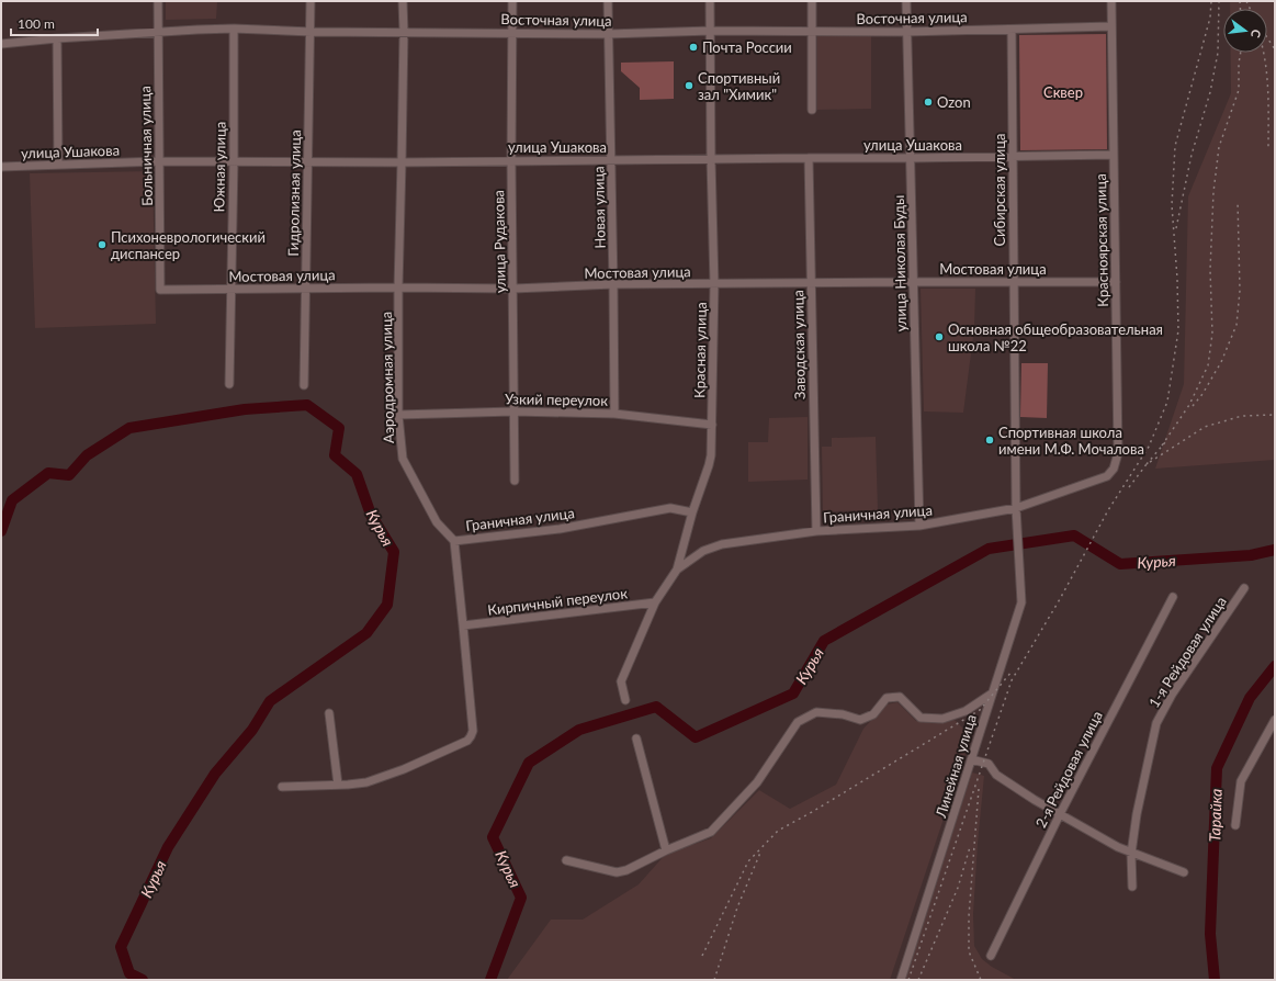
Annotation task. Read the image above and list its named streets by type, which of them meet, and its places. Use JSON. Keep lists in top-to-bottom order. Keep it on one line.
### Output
{"streets":{"street":["Восточная улица","улица Ушакова","Больничная улица","Южная улица","Сибирская улица","Гидролизная улица","Новая улица","Красноярская улица","улица Рудакова","улица Николая Буды","Мостовая улица","Заводская улица","Красная улица","Аэродромная улица","Узкий переулок","Граничная улица","Кирпичный переулок","1-я Рейдовая улица","Линейная улица","2-я Рейдовая улица"]},"crossings":[["Восточная улица","Больничная улица"],["Восточная улица","Южная улица"],["Восточная улица","Сибирская улица"],["Восточная улица","Гидролизная улица"],["Восточная улица","Новая улица"],["Восточная улица","Красноярская улица"],["Восточная улица","улица Рудакова"],["Восточная улица","улица Николая Буды"],["Восточная улица","Красная улица"],["Восточная улица","Аэродромная улица"],["улица Ушакова","Больничная улица"],["улица Ушакова","Южная улица"],["улица Ушакова","Сибирская улица"],["улица Ушакова","Гидролизная улица"],["улица Ушакова","Новая улица"],["улица Ушакова","Красноярская улица"],["улица Ушакова","улица Рудакова"],["улица Ушакова","улица Николая Буды"],["улица Ушакова","Заводская улица"],["улица Ушакова","Красная улица"],["улица Ушакова","Аэродромная улица"],["Больничная улица","Мостовая улица"],["Южная улица","Мостовая улица"],["Сибирская улица","Мостовая улица"],["Сибирская улица","Граничная улица"],["Сибирская улица","Линейная улица"],["Гидролизная улица","Мостовая улица"],["Новая улица","Мостовая улица"],["Новая улица","Узкий переулок"],["Красноярская улица","Мостовая улица"],["Красноярская улица","Граничная улица"],["улица Рудакова","Мостовая улица"],["улица Рудакова","Узкий переулок"],["улица Николая Буды","Мостовая улица"],["улица Николая Буды","Граничная улица"],["Мостовая улица","Заводская улица"],["Мостовая улица","Красная улица"],["Мостовая улица","Аэродромная улица"],["Заводская улица","Граничная улица"],["Красная улица","Узкий переулок"],["Красная улица","Граничная улица"],["Красная улица","Кирпичный переулок"],["Аэродромная улица","Узкий переулок"],["Аэродромная улица","Граничная улица"]],"water":["Курья","Тарайка"],"parks":["Сквер"],"places":["Почта России","Спортивный зал \"Химик\"","Ozon","Психоневрологический диспансер","Основная общеобразовательная школа №22","Спортивная школа имени М.Ф. Мочалова"],"scale_bar":"100 m","north":"right"}
